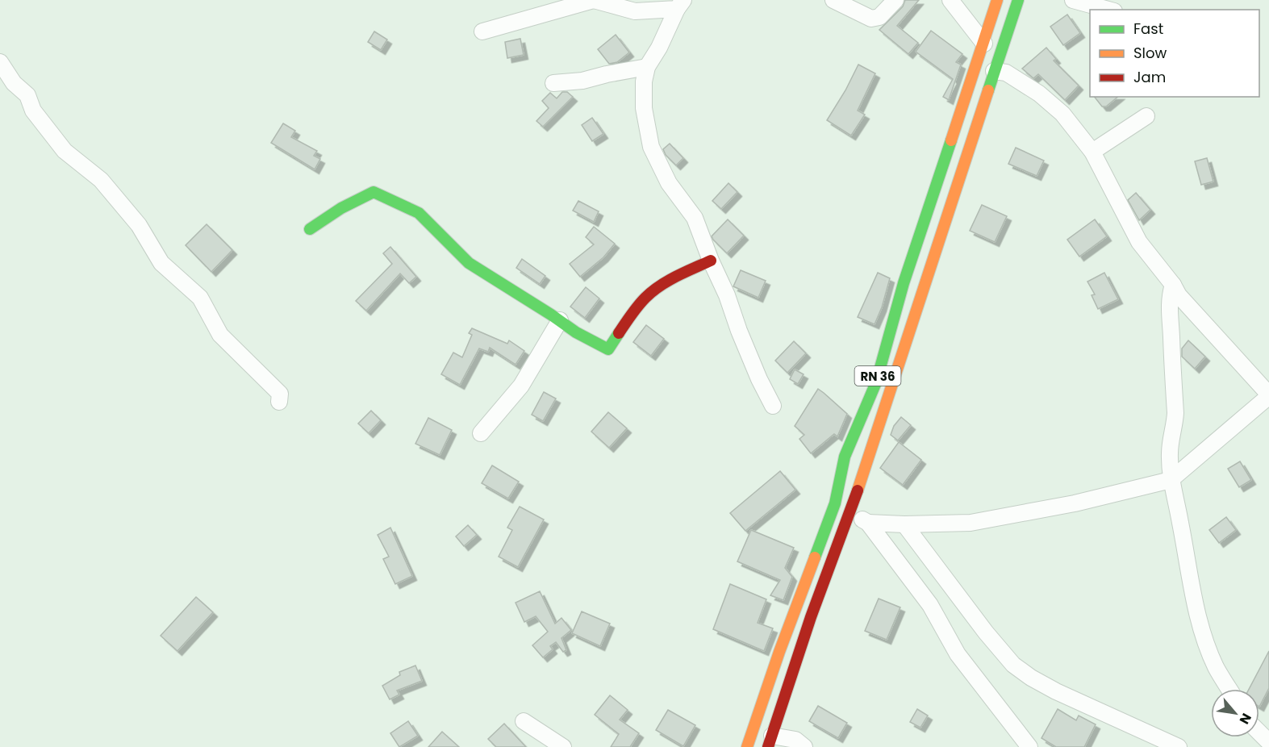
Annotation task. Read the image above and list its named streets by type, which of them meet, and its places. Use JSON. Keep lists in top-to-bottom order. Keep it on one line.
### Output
{"streets":{"main road":["RN 36"]},"legend":["Fast","Slow","Jam"],"north":"bottom right"}
